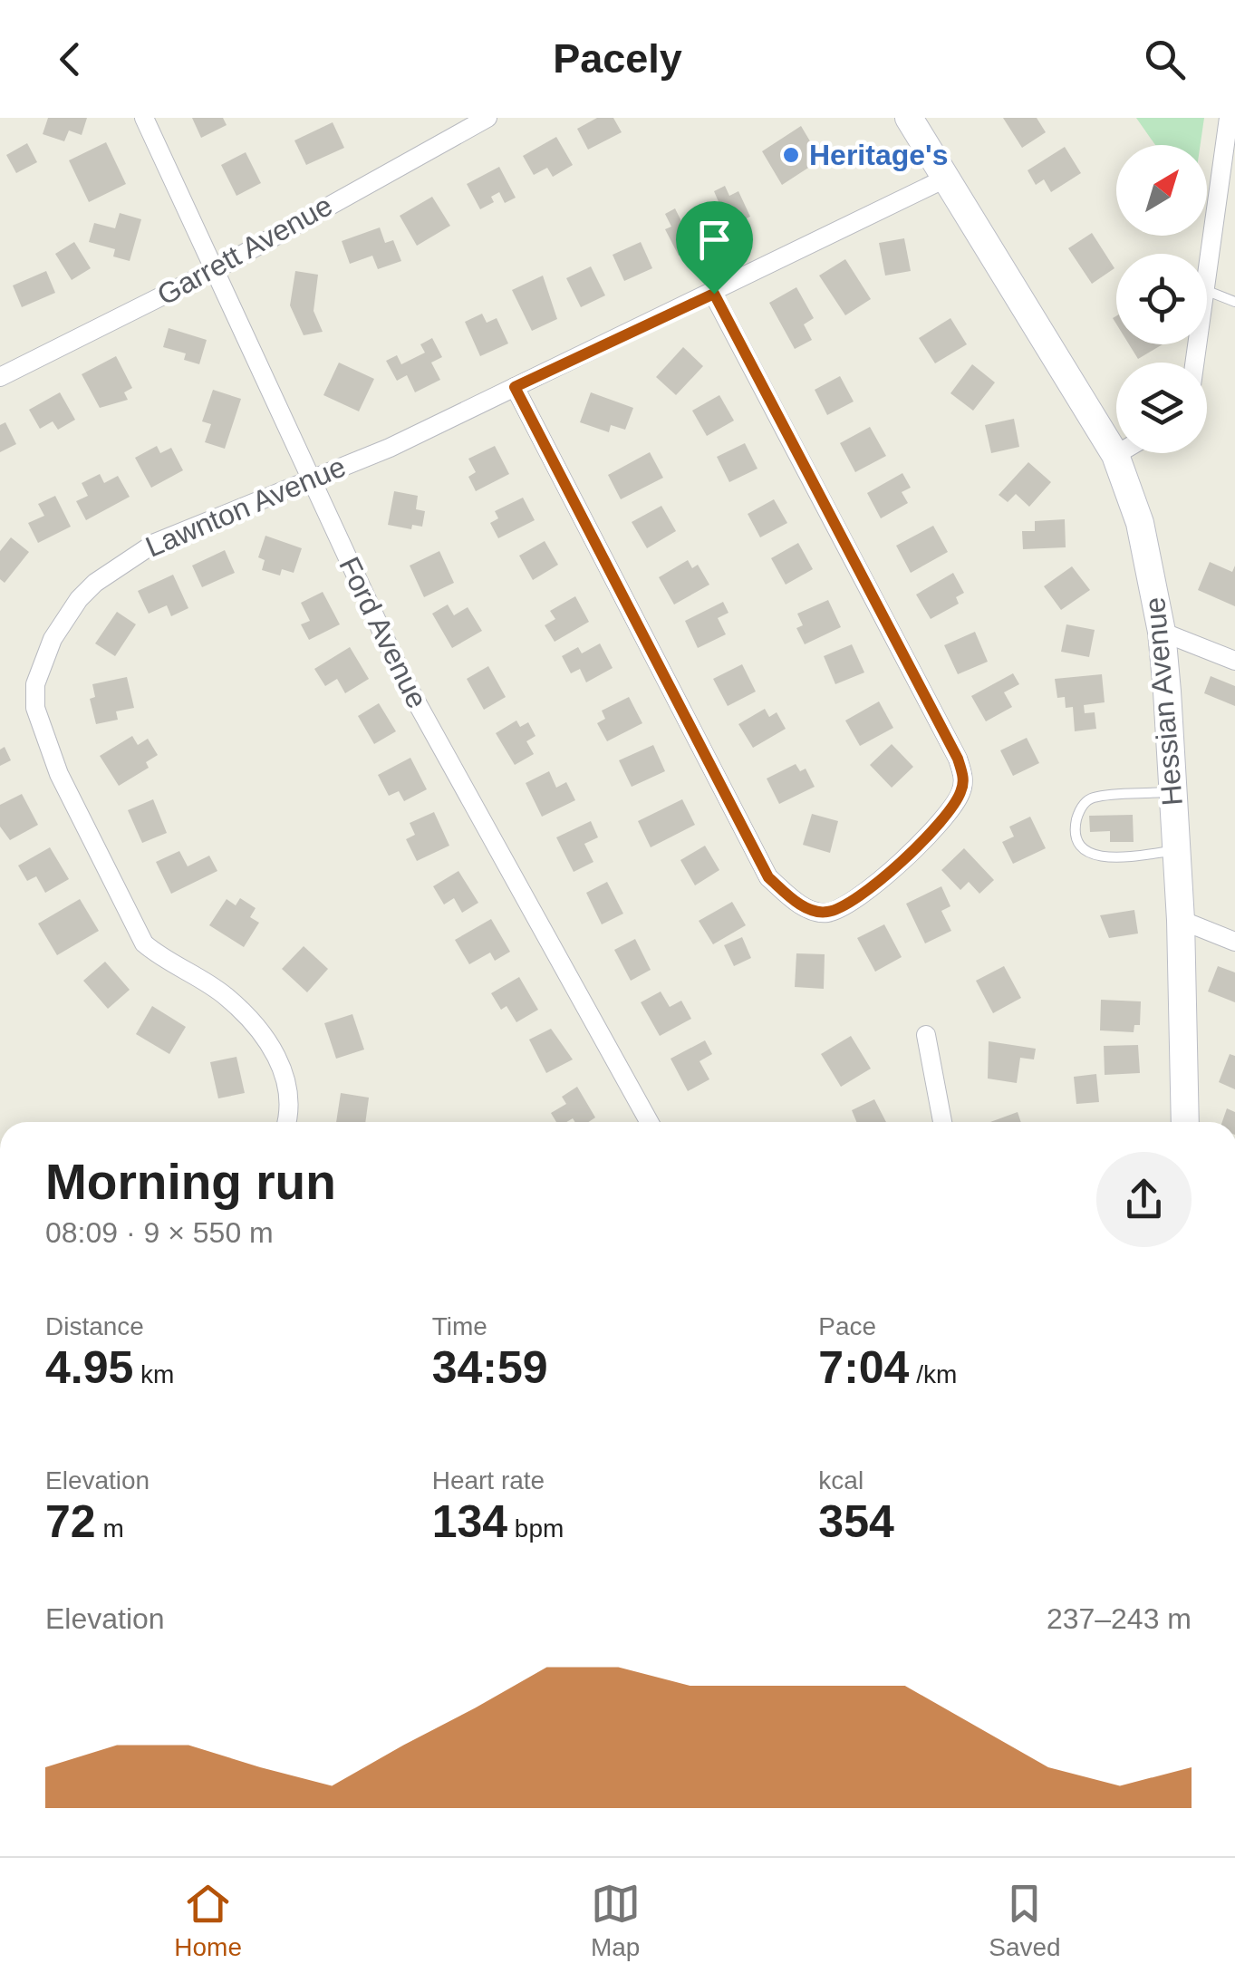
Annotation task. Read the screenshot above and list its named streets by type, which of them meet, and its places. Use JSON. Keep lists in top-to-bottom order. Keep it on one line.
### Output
{"streets":{"main road":["Hessian Avenue"],"street":["Garrett Avenue","Lawnton Avenue","Ford Avenue"]},"crossings":[["Garrett Avenue","Ford Avenue"],["Lawnton Avenue","Ford Avenue"],["Lawnton Avenue","Hessian Avenue"]],"places":["Heritage's"],"north":"top right","page":{"header":"Pacely","heading":["Morning run","08:09 · 9 × 550 m"],"stats":[["Distance","4.95 km"],["Time","34:59"],["Pace","7:04 /km"],["Elevation","72 m"],["Heart rate","134 bpm"],["kcal","354"]],"chart":["Elevation","237–243 m"],"tabs":["Home","Map","Saved"]}}
